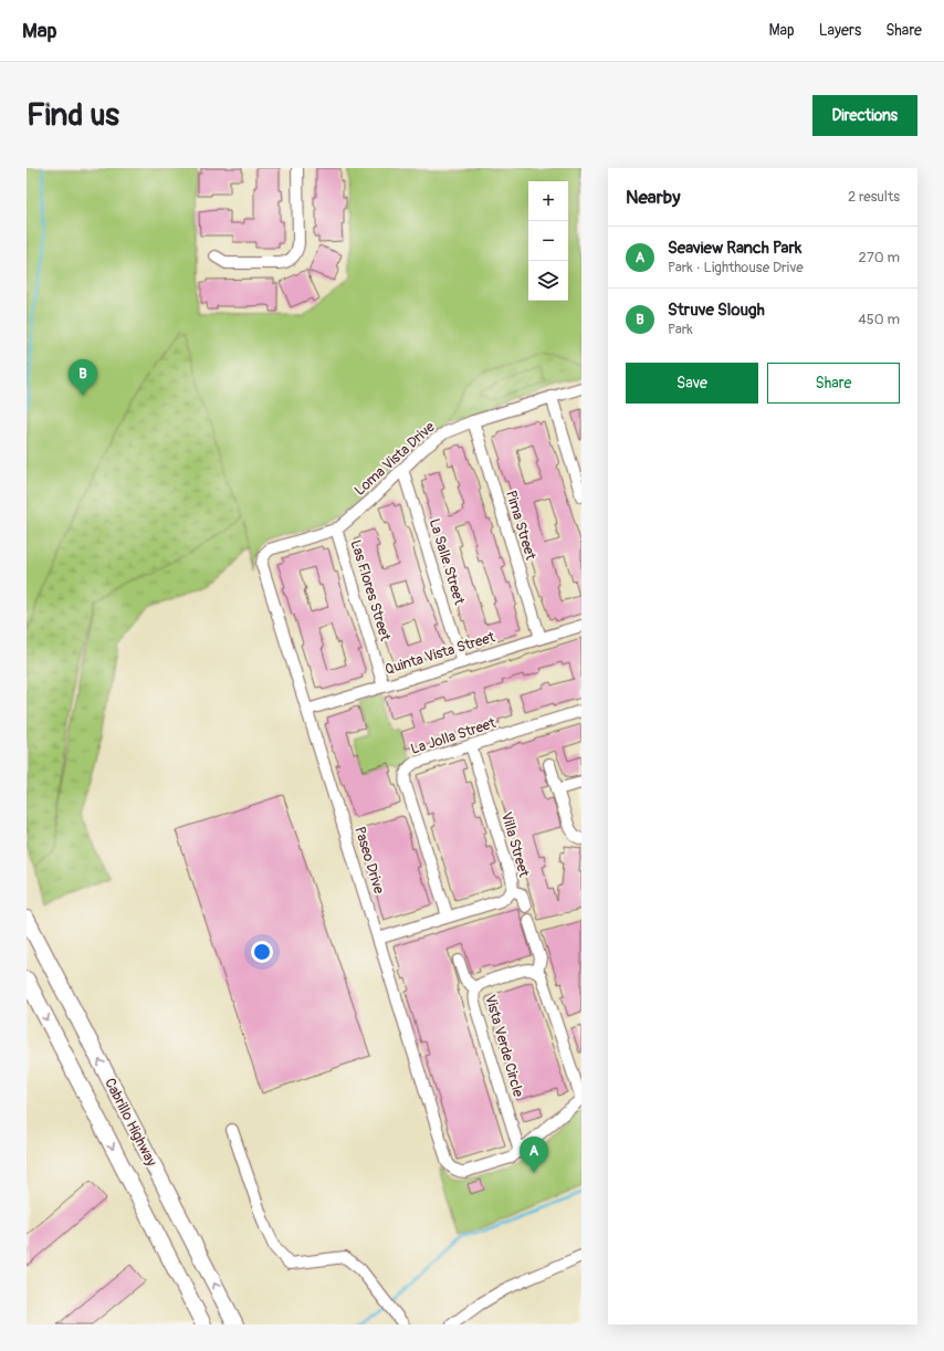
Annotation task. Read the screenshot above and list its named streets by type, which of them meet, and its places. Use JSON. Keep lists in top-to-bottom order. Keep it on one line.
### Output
{"streets":{"highway":["Cabrillo Highway"],"street":["Loma Vista Drive","Pima Street","La Salle Street","Las Flores Street","Quinta Vista Street","La Jolla Street","Villa Street","Paseo Drive","Vista Verde Circle"]},"crossings":[["Loma Vista Drive","Pima Street"],["Loma Vista Drive","La Salle Street"],["Loma Vista Drive","Las Flores Street"],["Loma Vista Drive","Paseo Drive"],["Pima Street","Quinta Vista Street"],["La Salle Street","Quinta Vista Street"],["Las Flores Street","Quinta Vista Street"],["Quinta Vista Street","Paseo Drive"],["La Jolla Street","Villa Street"],["Villa Street","Paseo Drive"],["Paseo Drive","Vista Verde Circle"]],"page":{"header":"Map","nav":["Map","Layers","Share"],"buttons":["Directions",["Save","Share"]],"title":"Find us","heading":["Nearby","2 results"],"map_buttons":["+","−"],"list":[{"mark":"A","name":"Seaview Ranch Park","note":"Park · Lighthouse Drive","value":"270 m"},{"mark":"B","name":"Struve Slough","note":"Park","value":"450 m"}],"pins":["B","A"]}}
